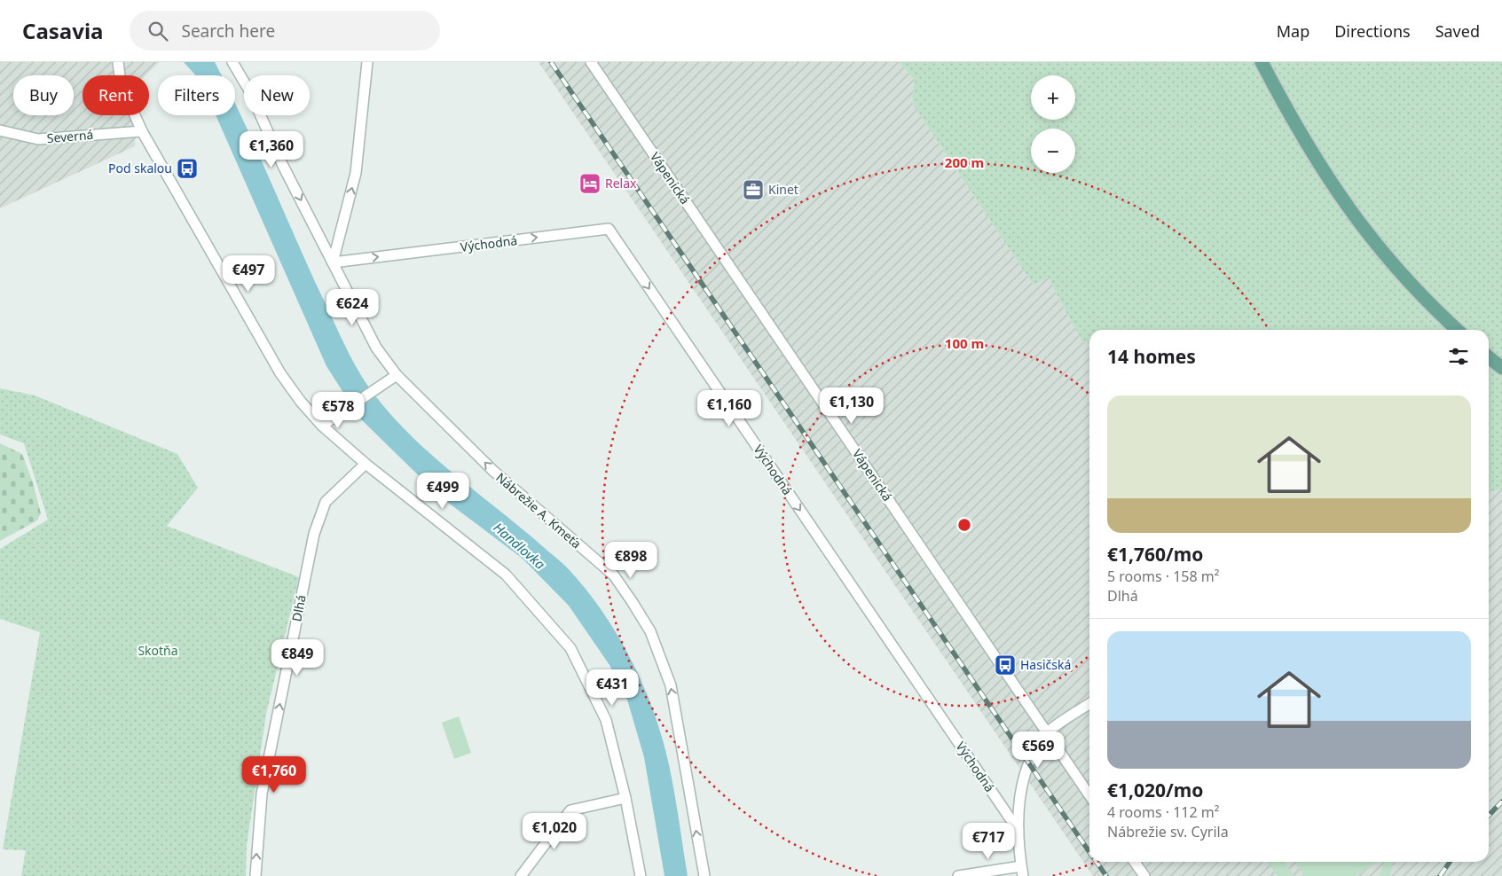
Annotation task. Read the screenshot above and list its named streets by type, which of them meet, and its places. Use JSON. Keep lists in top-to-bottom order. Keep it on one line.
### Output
{"streets":{"street":["Severná","Vápenická","Východná","Nábrežie A. Kmeťa","Dlhá"]},"crossings":[["Vápenická","Východná"],["Východná","Nábrežie A. Kmeťa"]],"one_way":["Východná","Dlhá"],"water":["Handlovka"],"parks":["Skotňa"],"places":{"bus stop":["Pod skalou","Hasičská"],"hotel":["Relax"],"office":["Kinet"]},"page":{"header":"Casavia","search":"Search here","nav":["Map","Directions","Saved"],"map_buttons":["+","−"],"chip":["Buy","Rent","Filters","New"],"price":["€1,360","€497","€624","€1,130","€1,160","€578","€499","€898","€849","€431","€569","€1,760","€1,020","€717"],"heading":"14 homes","list":[{"name":"€1,760/mo","note":"5 rooms · 158 m² · Dlhá"},{"name":"€1,020/mo","note":"4 rooms · 112 m² · Nábrežie sv. Cyrila"}]},"rings":["200 m","100 m"]}
